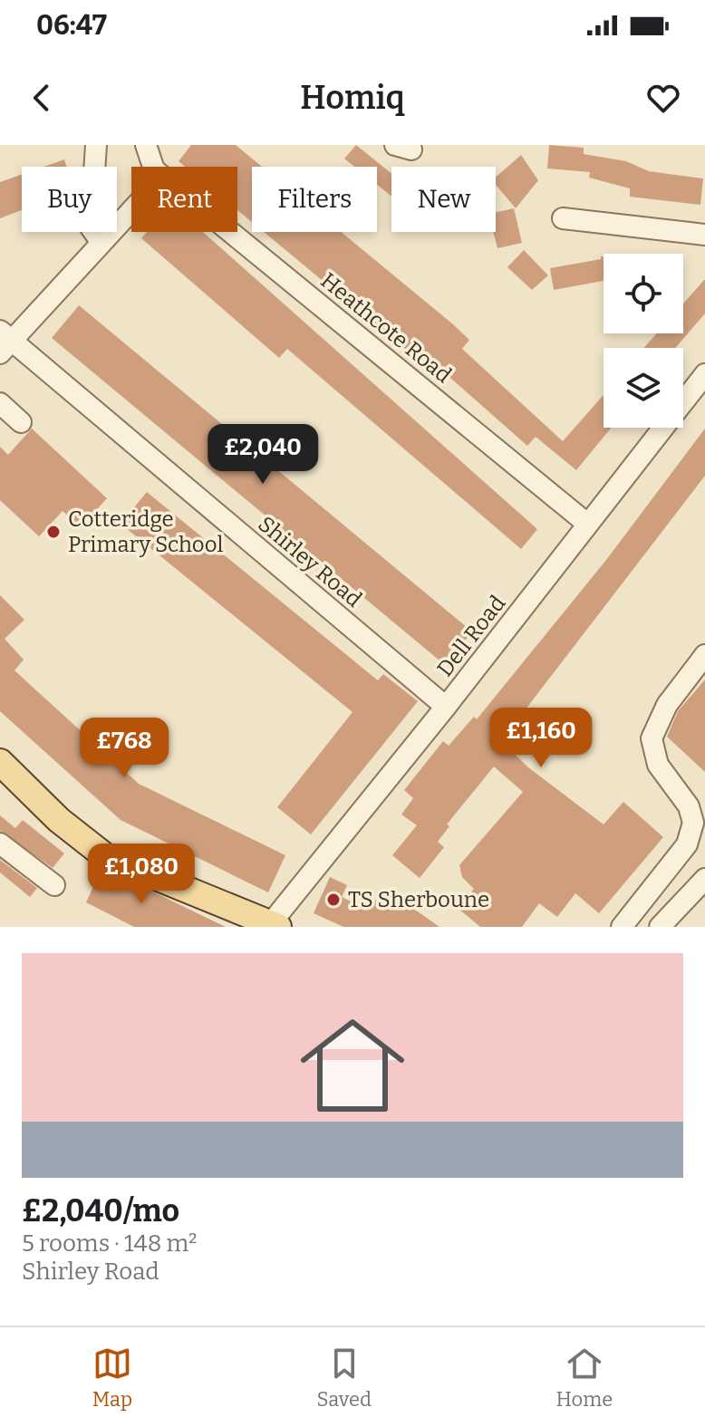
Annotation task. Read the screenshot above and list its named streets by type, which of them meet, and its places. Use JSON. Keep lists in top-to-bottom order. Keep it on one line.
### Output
{"streets":{"street":["Heathcote Road","Shirley Road","Dell Road"]},"crossings":[["Heathcote Road","Dell Road"],["Shirley Road","Dell Road"]],"places":["Cotteridge Primary School","TS Sherboune"],"page":{"status":"06:47","header":"Homiq","chip":["Buy","Rent","Filters","New"],"price":["£2,040","£1,160","£768","£1,080"],"list":[{"name":"£2,040/mo","note":"5 rooms · 148 m² · Shirley Road"}],"tabs":["Map","Saved","Home"]}}
